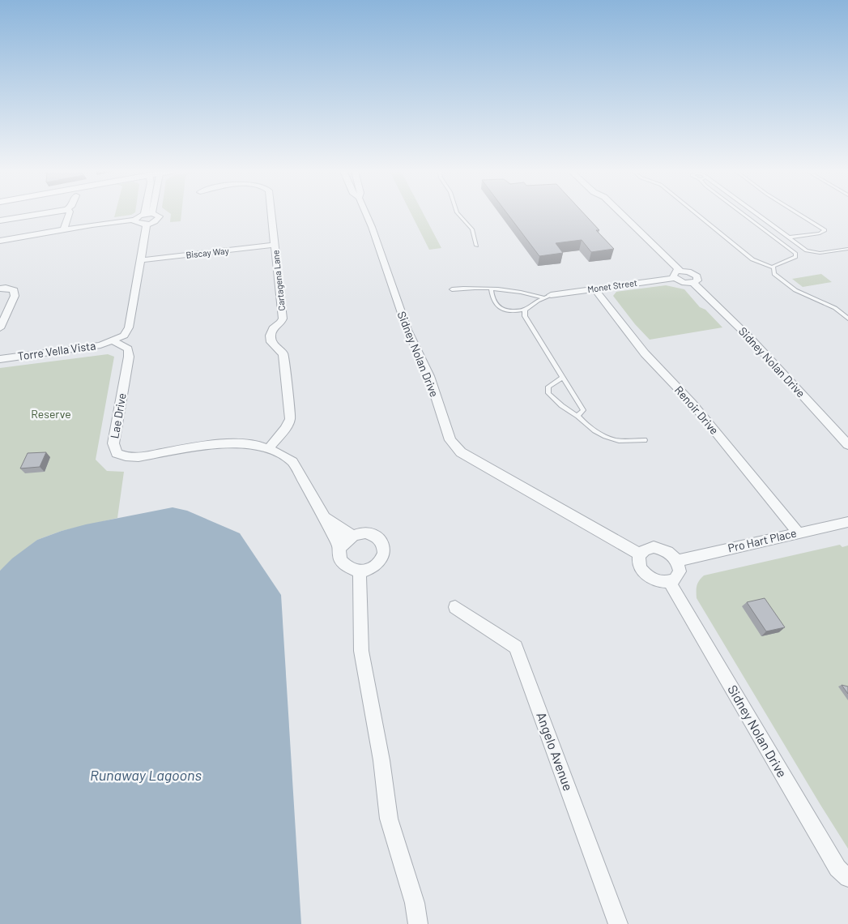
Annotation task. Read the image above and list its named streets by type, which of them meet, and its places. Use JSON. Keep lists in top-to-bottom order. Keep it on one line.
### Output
{"streets":{"street":["Biscay Way","Cartagena Lane","Monet Street","Torre Vella Vista","Sidney Nolan Drive","Renoir Drive","Lae Drive","Pro Hart Place","Angelo Avenue"]},"crossings":[["Biscay Way","Cartagena Lane"],["Cartagena Lane","Lae Drive"],["Monet Street","Renoir Drive"],["Torre Vella Vista","Lae Drive"],["Sidney Nolan Drive","Pro Hart Place"],["Renoir Drive","Pro Hart Place"]],"water":["Runaway Lagoons"],"parks":["Reserve"]}
